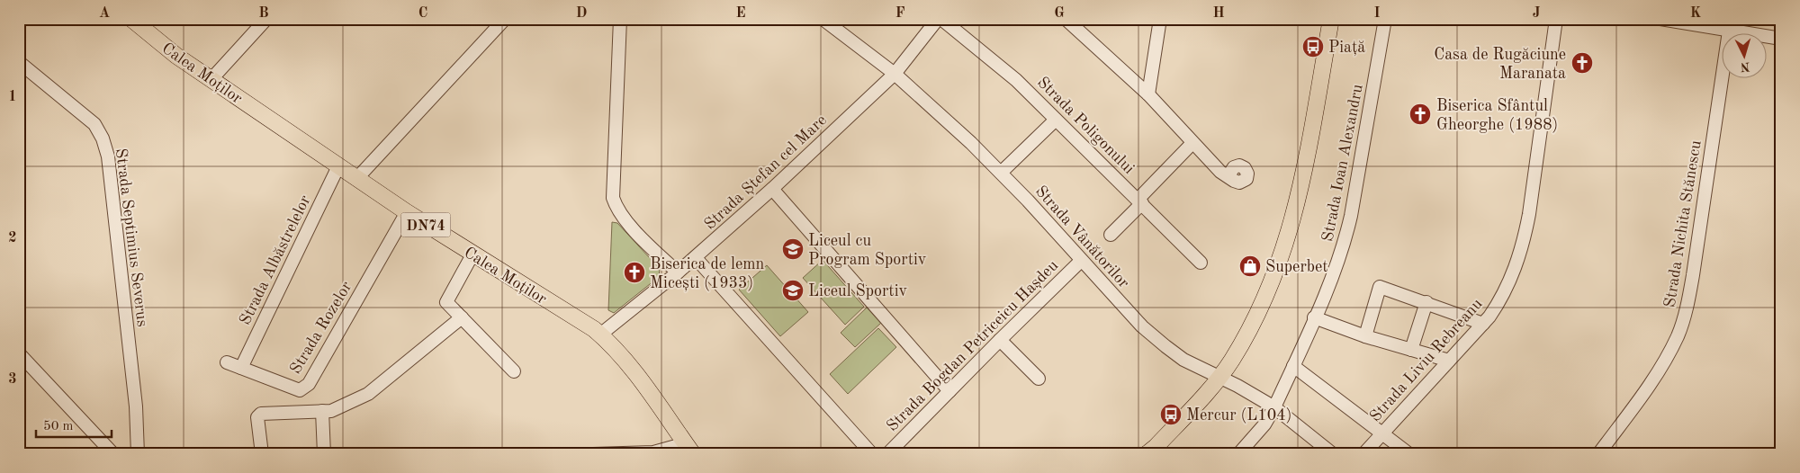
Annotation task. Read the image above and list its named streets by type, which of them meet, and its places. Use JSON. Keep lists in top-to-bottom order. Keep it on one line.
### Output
{"streets":{"main road":["Calea Moților","DN74"],"street":["Strada Poligonului","Strada Ioan Alexandru","Strada Ștefan cel Mare","Strada Nichita Stănescu","Strada Vânătorilor","Strada Septimius Severus","Strada Albăstrelelor","Strada Rozelor","Strada Bogdan Petriceicu Hașdeu","Strada Liviu Rebreanu"]},"crossings":[["Calea Moților","Strada Ștefan cel Mare"],["Calea Moților","Strada Albăstrelelor"],["Calea Moților","Strada Rozelor"],["Strada Poligonului","Strada Ștefan cel Mare"],["Strada Ioan Alexandru","Strada Vânătorilor"],["Strada Ștefan cel Mare","Strada Vânătorilor"],["Strada Vânătorilor","Strada Bogdan Petriceicu Hașdeu"],["Strada Albăstrelelor","Strada Rozelor"]],"places":{"bus stop":["Piață","Mercur (L104)"],"church":["Casa de Rugăciune Maranata","Biserica Sfântul Gheorghe (1988)","Biserica de lemn Micești (1933)"],"school or university":["Liceul cu Program Sportiv","Liceul Sportiv"],"shop":["Superbet"]},"scale_bar":"50 m","north":"bottom","grid":{"columns":["A","B","C","D","E","F","G","H","I","J","K"],"rows":["1","2","3"]}}
